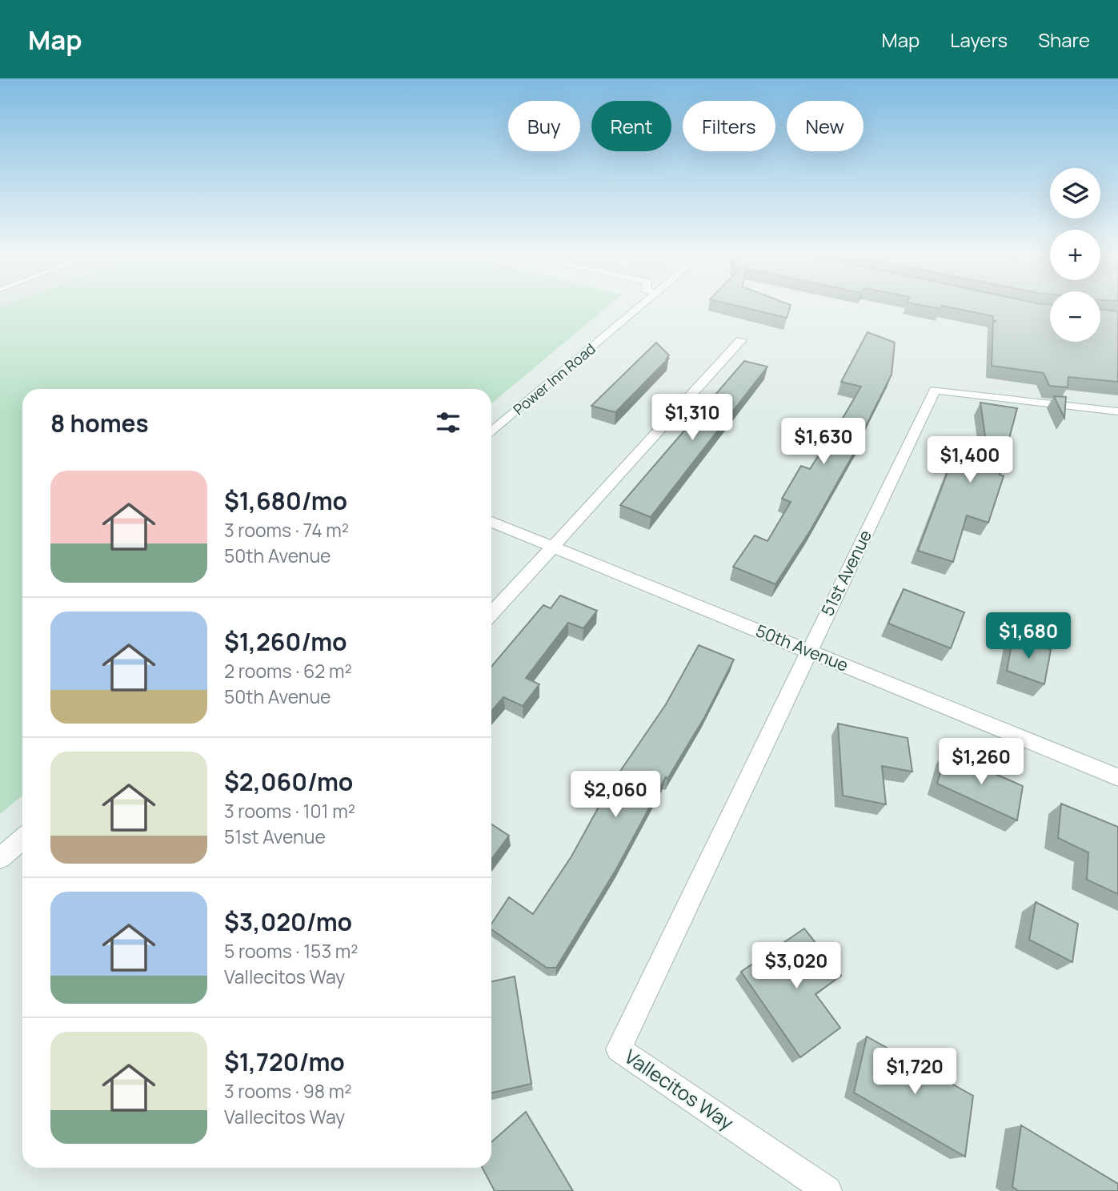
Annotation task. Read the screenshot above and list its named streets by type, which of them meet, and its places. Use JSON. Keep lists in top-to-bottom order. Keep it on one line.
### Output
{"streets":{"street":["Power Inn Road","51st Avenue","50th Avenue","Vallecitos Way"]},"crossings":[["51st Avenue","50th Avenue"],["51st Avenue","Vallecitos Way"]],"page":{"header":"Map","nav":["Map","Layers","Share"],"chip":["Buy","Rent","Filters","New"],"map_buttons":["+","−"],"heading":"8 homes","price":["$1,310","$1,630","$1,400","$1,680","$1,260","$2,060","$3,020","$1,720"],"list":[{"name":"$1,680/mo","note":"3 rooms · 74 m² · 50th Avenue"},{"name":"$1,260/mo","note":"2 rooms · 62 m² · 50th Avenue"},{"name":"$2,060/mo","note":"3 rooms · 101 m² · 51st Avenue"},{"name":"$3,020/mo","note":"5 rooms · 153 m² · Vallecitos Way"},{"name":"$1,720/mo","note":"3 rooms · 98 m² · Vallecitos Way"}]}}
